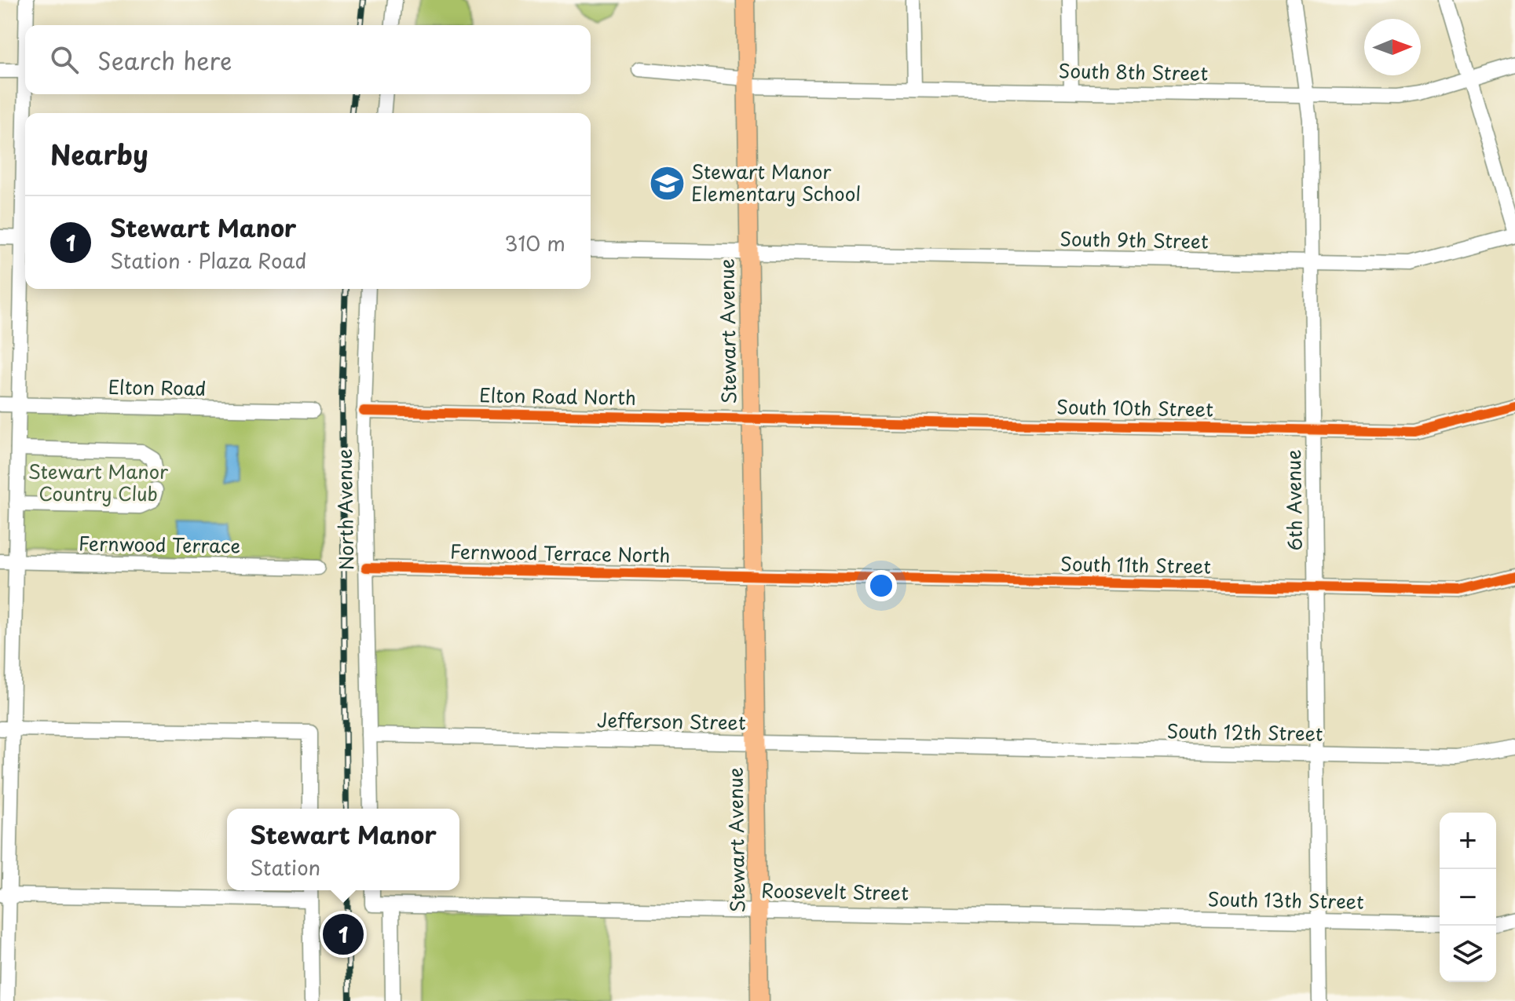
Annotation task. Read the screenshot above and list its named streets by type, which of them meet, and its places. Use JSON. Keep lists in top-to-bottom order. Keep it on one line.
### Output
{"streets":{"main road":["Stewart Avenue"],"street":["South 8th Street","South 9th Street","Elton Road","Elton Road North","South 10th Street","6th Avenue","North Avenue","Fernwood Terrace","Fernwood Terrace North","South 11th Street","Jefferson Street","South 12th Street","Roosevelt Street","South 13th Street"]},"crossings":[["South 8th Street","Stewart Avenue"],["South 8th Street","6th Avenue"],["South 9th Street","Stewart Avenue"],["South 9th Street","6th Avenue"],["Stewart Avenue","Elton Road North"],["Stewart Avenue","South 10th Street"],["Stewart Avenue","Fernwood Terrace North"],["Stewart Avenue","South 11th Street"],["Stewart Avenue","Jefferson Street"],["Stewart Avenue","Roosevelt Street"],["Elton Road North","South 10th Street"],["Elton Road North","North Avenue"],["South 10th Street","6th Avenue"],["6th Avenue","South 11th Street"],["6th Avenue","South 12th Street"],["6th Avenue","South 13th Street"],["North Avenue","Fernwood Terrace North"],["North Avenue","Jefferson Street"],["Fernwood Terrace North","South 11th Street"],["Jefferson Street","South 12th Street"],["Roosevelt Street","South 13th Street"]],"parks":["Stewart Manor Country Club"],"places":{"school or university":["Stewart Manor Elementary School"]},"north":"right","page":{"search":"Search here","heading":"Nearby","list":[{"mark":"1","name":"Stewart Manor","note":"Station · Plaza Road","value":"310 m"}],"popup":["Stewart Manor","Station"],"map_buttons":["+","−"],"pins":"1"}}
